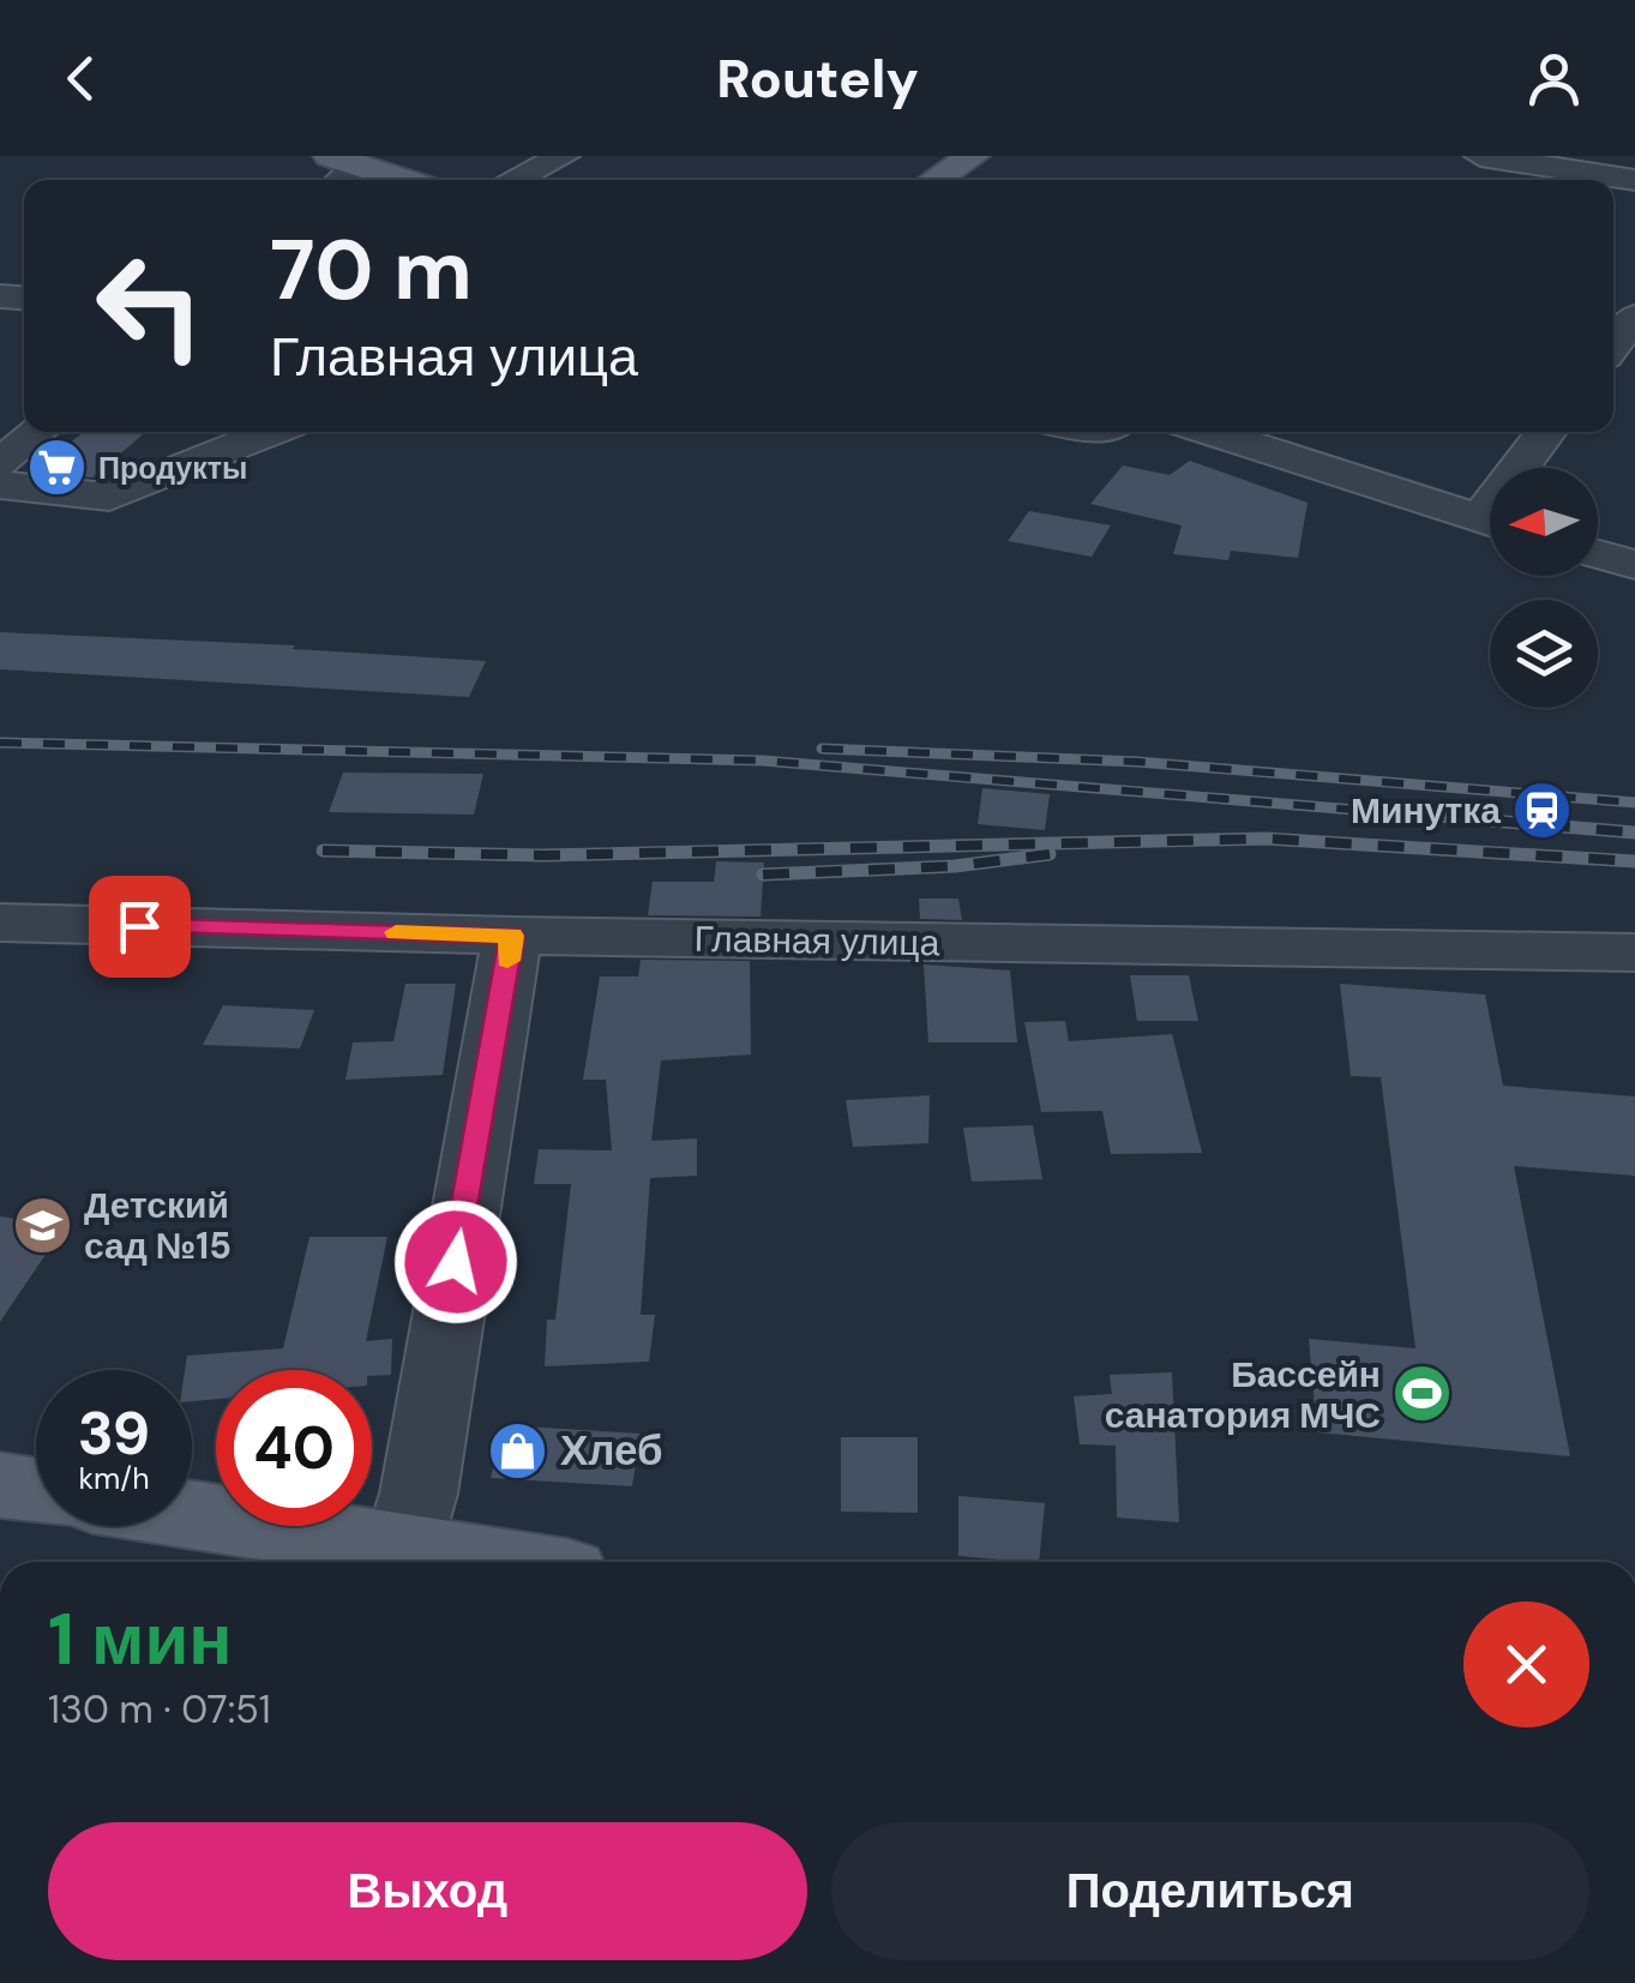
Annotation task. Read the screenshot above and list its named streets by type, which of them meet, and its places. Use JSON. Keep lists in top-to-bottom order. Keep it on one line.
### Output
{"streets":{"street":["Главная улица"]},"places":{"supermarket":["Продукты"],"station":["Минутка"],"school or university":["Детский сад №15"],"sports":["Бассейн санатория МЧС"],"shop":["Хлеб"]},"north":"left","page":{"header":"Routely","turn":["70 m","Главная улица"],"speed":"39 km/h","limit":"40","heading":["1 мин","130 m · 07:51"],"buttons":["Выход","Поделиться"]}}
